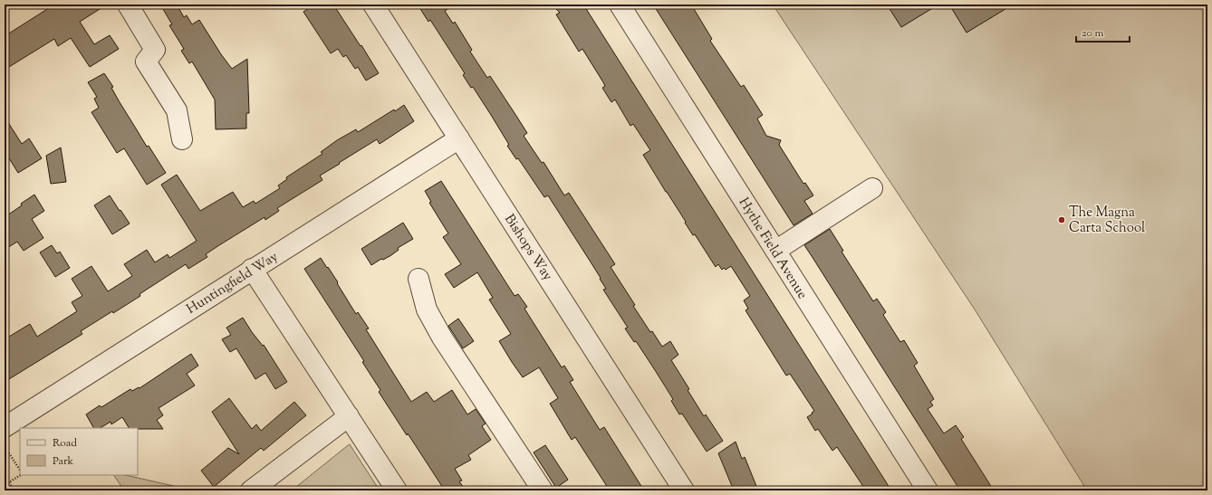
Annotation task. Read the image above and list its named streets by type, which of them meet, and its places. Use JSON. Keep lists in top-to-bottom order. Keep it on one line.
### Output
{"streets":{"street":["Bishops Way","Hythe Field Avenue","Huntingfield Way"]},"crossings":[["Bishops Way","Huntingfield Way"]],"places":["The Magna Carta School"],"legend":["Road","Park"],"scale_bar":"20 m"}
